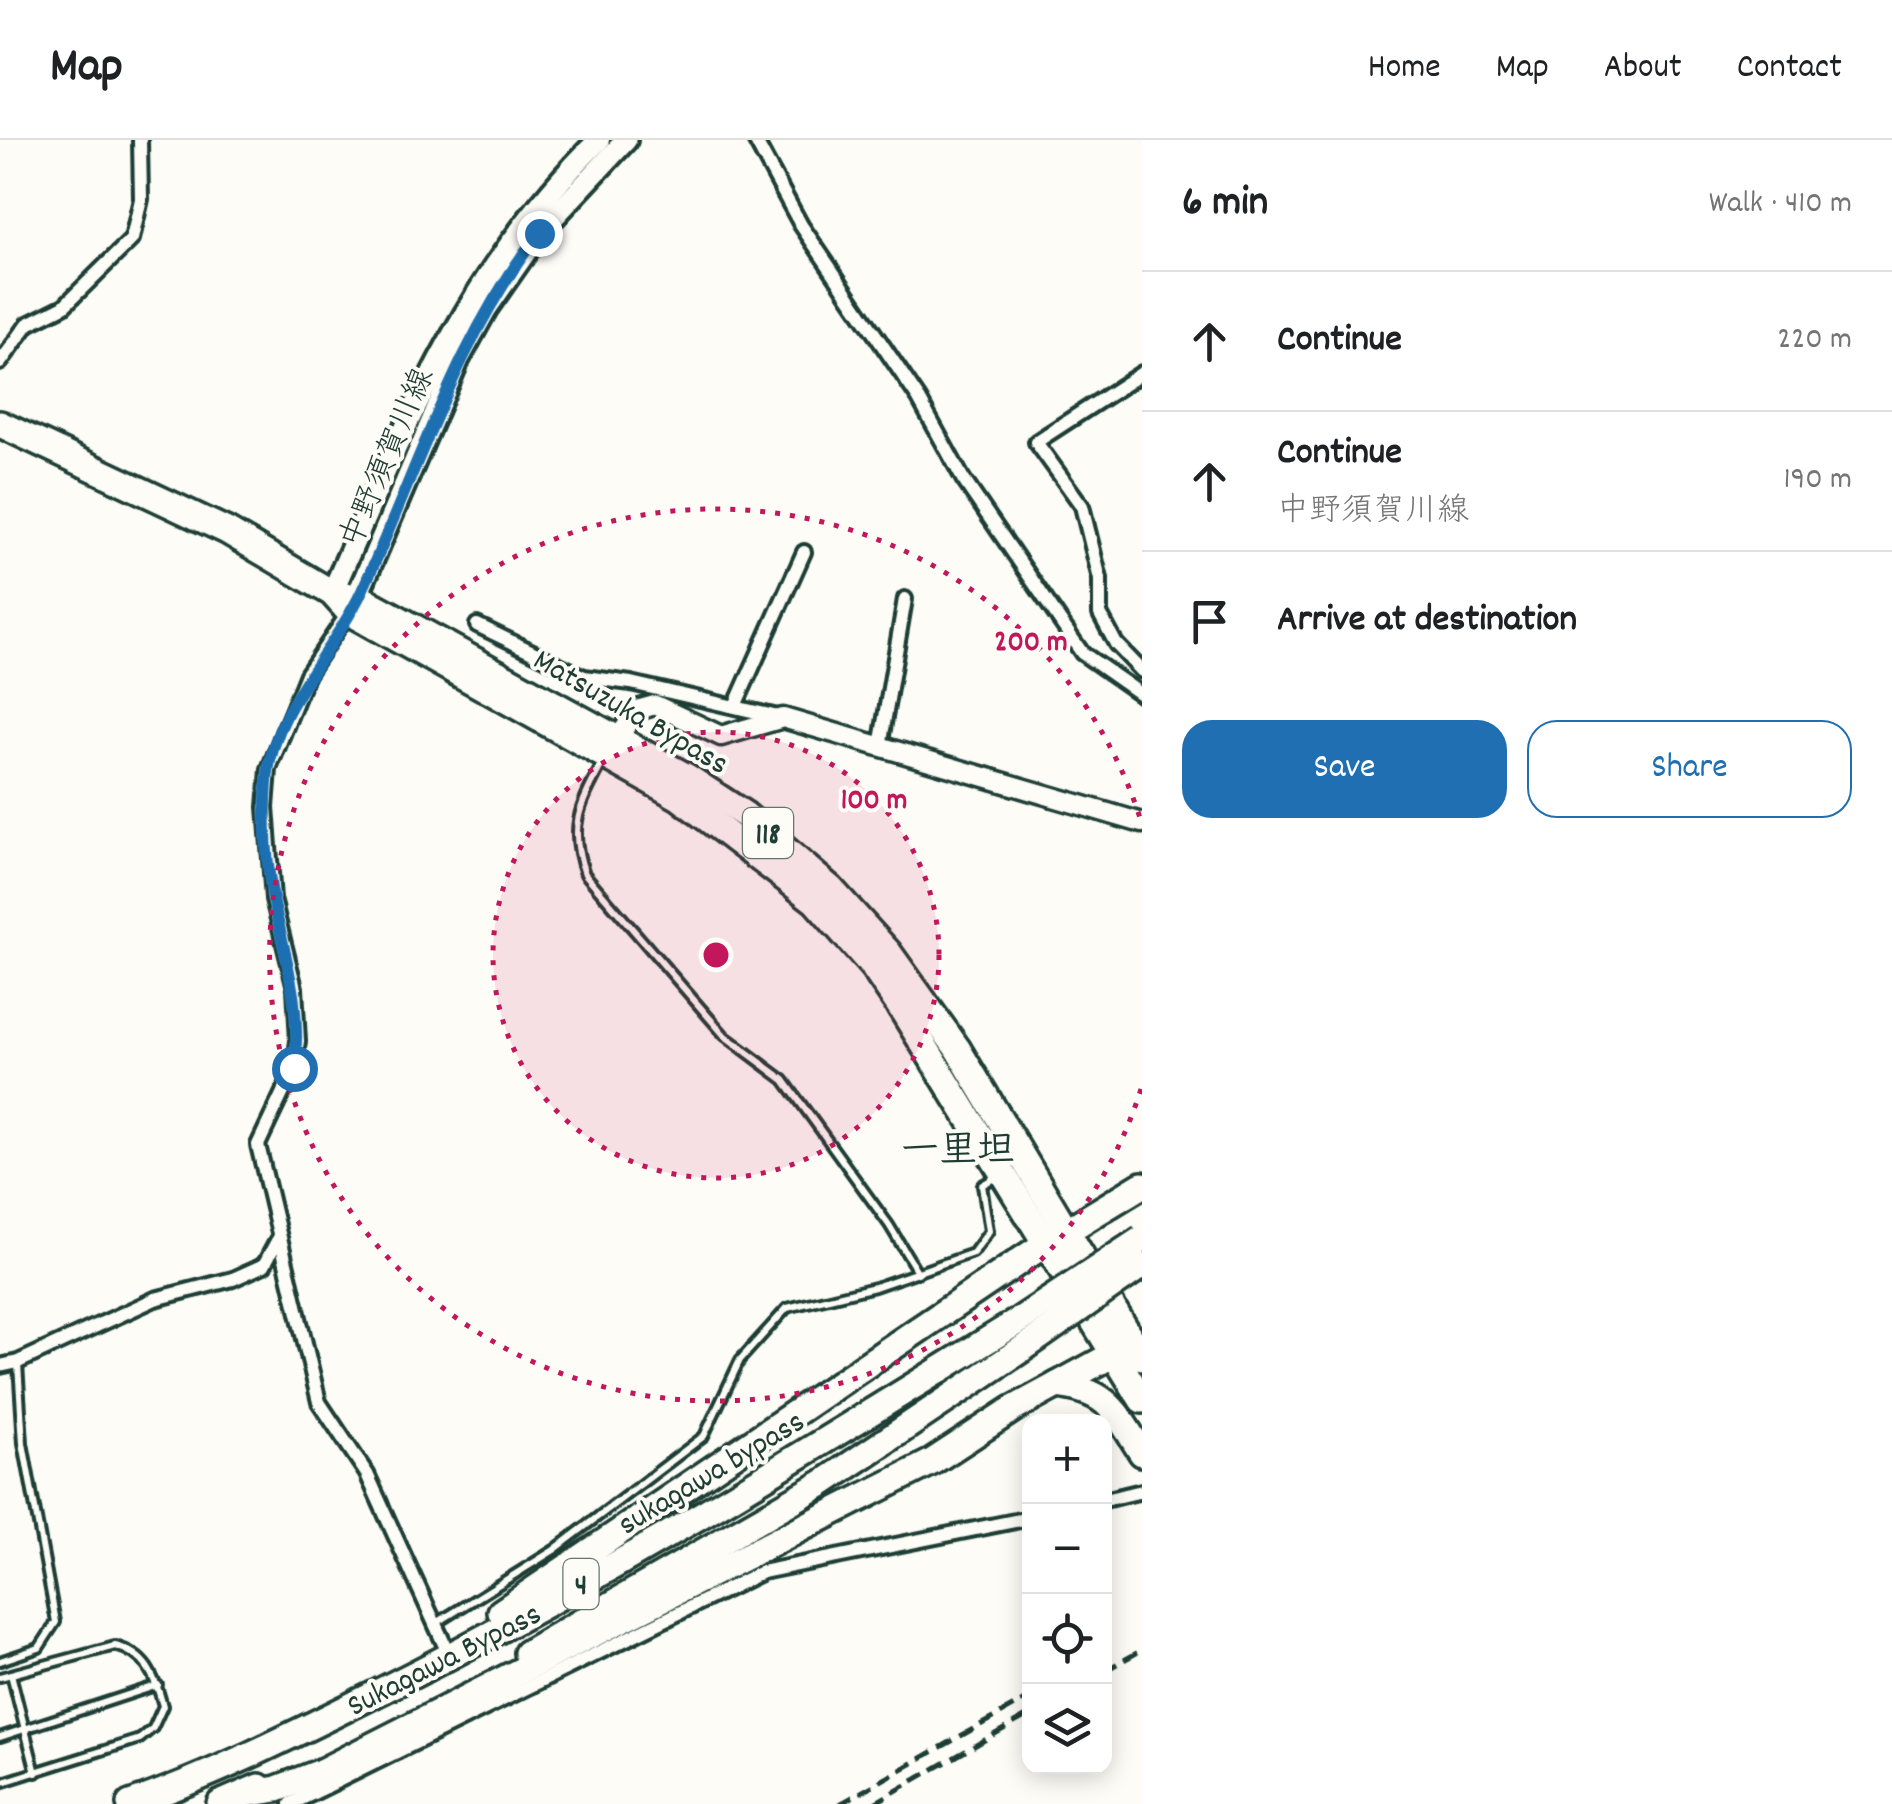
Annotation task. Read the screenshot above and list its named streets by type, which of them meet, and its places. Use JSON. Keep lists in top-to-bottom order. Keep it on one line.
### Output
{"streets":{"highway":["Matsuzuka Bypass","118","sukagawa bypass","4","Sukagawa Bypass"],"main road":["中野須賀川線"]},"crossings":[["中野須賀川線","Matsuzuka Bypass"],["Matsuzuka Bypass","118"],["sukagawa bypass","Sukagawa Bypass"]],"districts":["一里坦"],"page":{"header":"Map","nav":["Home","Map","About","Contact"],"heading":["6 min","Walk · 410 m"],"list":[["Continue","220 m"],["Continue","中野須賀川線","190 m"],"Arrive at destination"],"buttons":["Save","Share"],"map_buttons":["+","−"]},"rings":["200 m","100 m"]}
